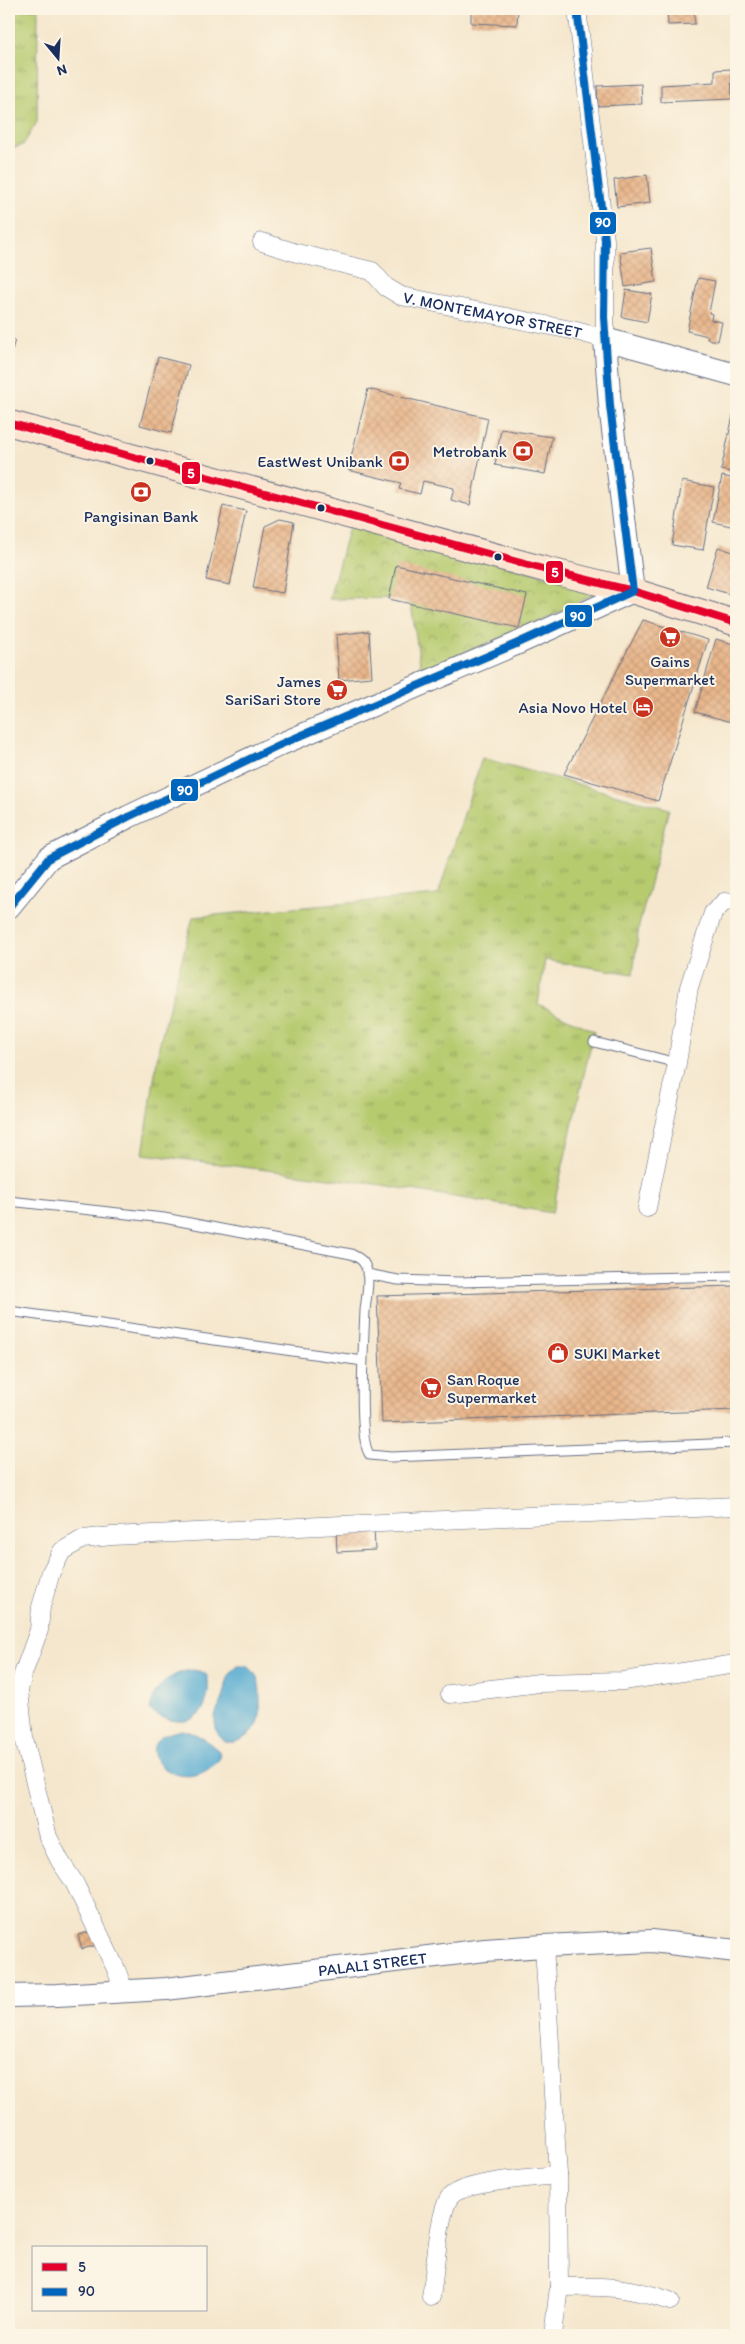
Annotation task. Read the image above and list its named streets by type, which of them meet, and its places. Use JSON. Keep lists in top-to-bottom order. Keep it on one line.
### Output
{"streets":{"street":["V. MONTEMAYOR STREET","PALALI STREET"]},"places":{"bank":["Metrobank","EastWest Unibank","Pangisinan Bank"],"supermarket":["Gains Supermarket","James SariSari Store","San Roque Supermarket"],"hotel":["Asia Novo Hotel"],"shop":["SUKI Market"]},"lines":["transit line 90","transit line 5"],"legend":["5","90"],"north":"bottom"}
